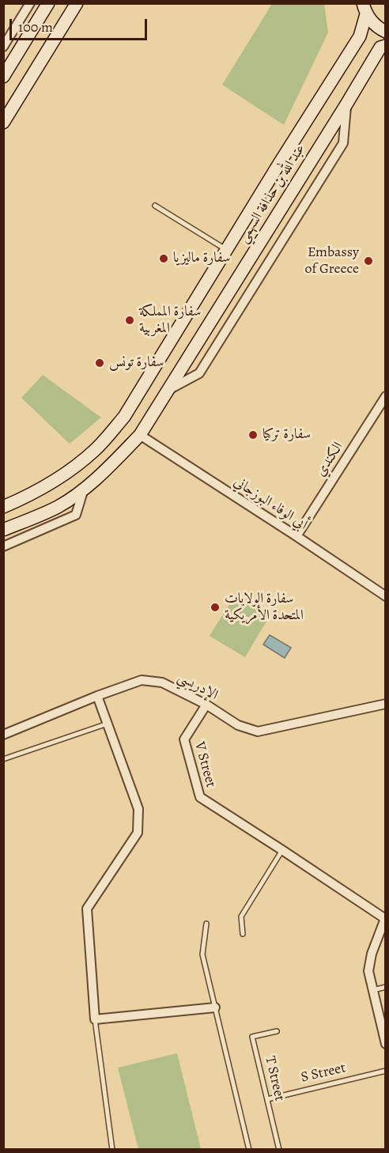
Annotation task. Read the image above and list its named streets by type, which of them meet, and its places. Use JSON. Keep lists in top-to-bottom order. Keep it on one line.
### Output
{"streets":{"street":["عبد الله بن حذافة السهمي","الكندي","أبي الوفاء البوزجاني","الإدريسي","V Street"],"lane":["S Street","T Street"]},"crossings":[["عبد الله بن حذافة السهمي","أبي الوفاء البوزجاني"],["الكندي","أبي الوفاء البوزجاني"],["الإدريسي","V Street"],["S Street","T Street"]],"places":["سفارة ماليزيا","Embassy of Greece","سفارة المملكة المغربية","سفارة تونس","سفارة تركيا","سفارة الولايات المتحدة الأمريكية"],"scale_bar":"100 m"}
